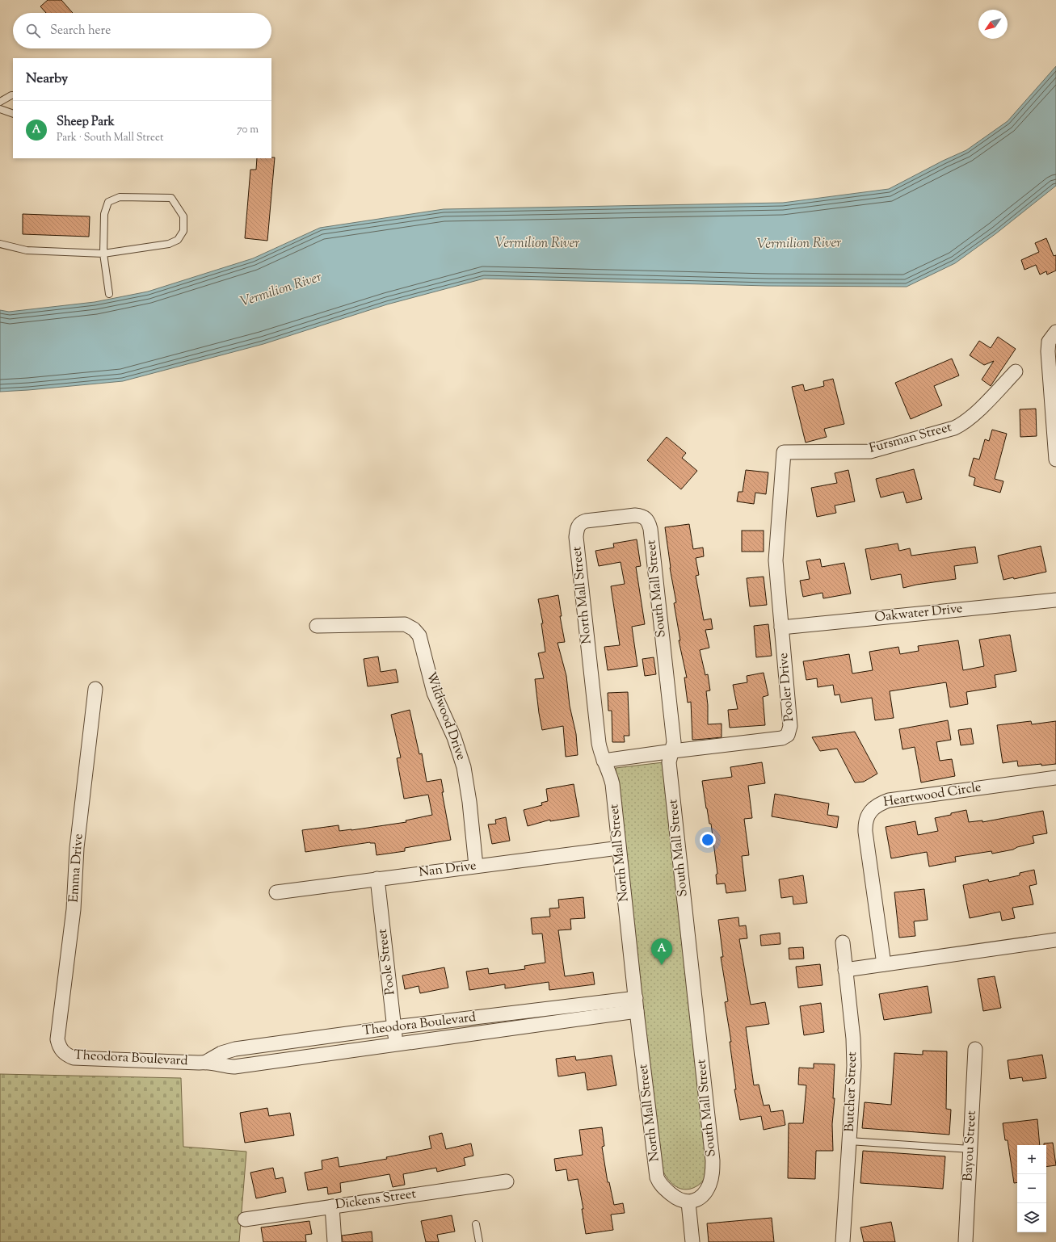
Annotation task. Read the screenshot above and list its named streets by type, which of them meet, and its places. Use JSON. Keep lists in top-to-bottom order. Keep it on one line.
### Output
{"streets":{"street":["Fursman Street","South Mall Street","North Mall Street","Oakwater Drive","Pooler Drive","Wildwood Drive","Heartwood Circle","Emma Drive","Nan Drive","Poole Street","Theodora Boulevard","Butcher Street","Bayou Street","Dickens Street"]},"crossings":[["Fursman Street","Pooler Drive"],["South Mall Street","North Mall Street"],["South Mall Street","Pooler Drive"],["North Mall Street","Pooler Drive"],["North Mall Street","Nan Drive"],["North Mall Street","Theodora Boulevard"],["Oakwater Drive","Pooler Drive"],["Wildwood Drive","Nan Drive"],["Emma Drive","Theodora Boulevard"],["Nan Drive","Poole Street"],["Poole Street","Theodora Boulevard"]],"water":["Vermilion River"],"north":"bottom left","page":{"search":"Search here","heading":"Nearby","list":[{"mark":"A","name":"Sheep Park","note":"Park · South Mall Street","value":"70 m"}],"pins":"A","map_buttons":["+","−"]}}
